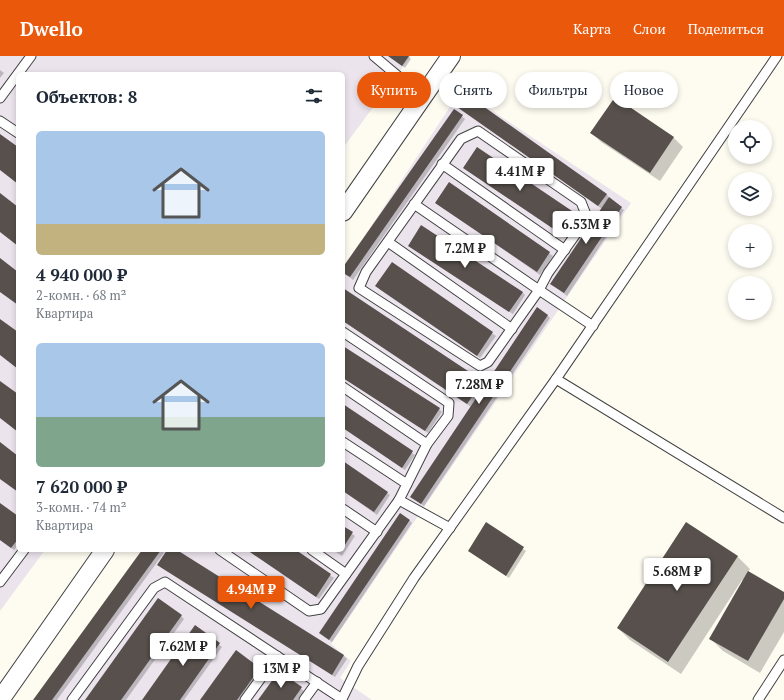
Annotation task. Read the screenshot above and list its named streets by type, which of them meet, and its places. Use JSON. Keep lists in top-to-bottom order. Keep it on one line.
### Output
{"page":{"header":"Dwello","nav":["Карта","Слои","Поделиться"],"chip":["Купить","Снять","Фильтры","Новое"],"heading":"Объектов: 8","map_buttons":["+","−"],"list":[{"name":"4 940 000 ₽","note":"2-комн. · 68 m² · Квартира"},{"name":"7 620 000 ₽","note":"3-комн. · 74 m² · Квартира"}],"price":["4.41M ₽","6.53M ₽","7.2M ₽","7.28M ₽","5.68M ₽","4.94M ₽","7.62M ₽","13M ₽"]}}
